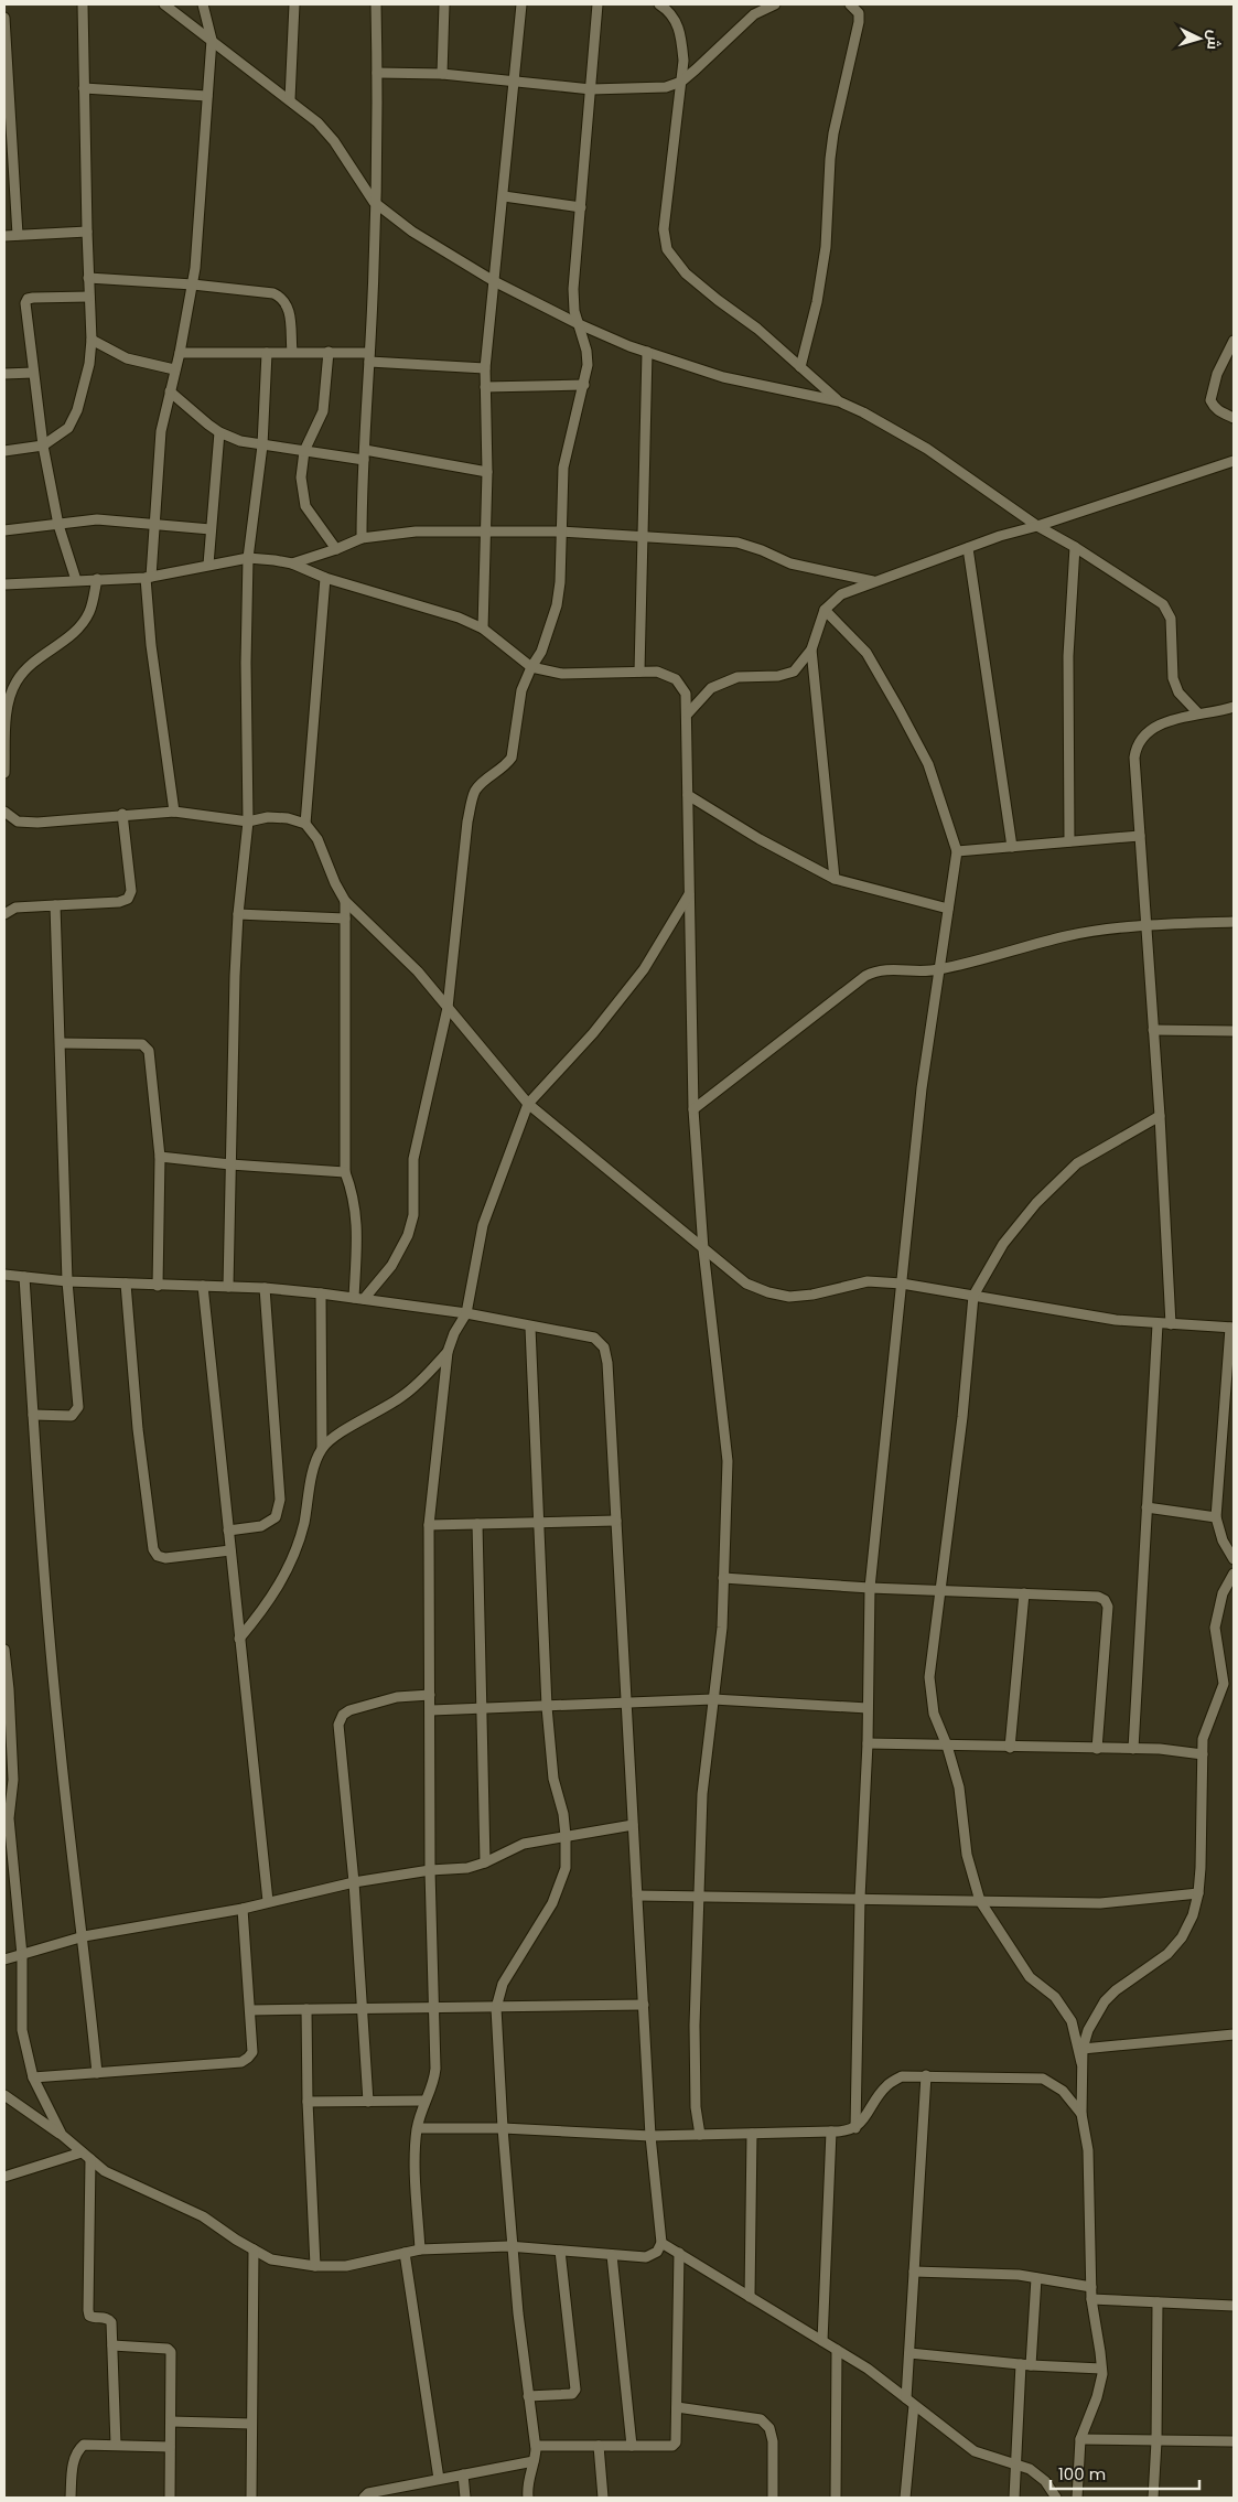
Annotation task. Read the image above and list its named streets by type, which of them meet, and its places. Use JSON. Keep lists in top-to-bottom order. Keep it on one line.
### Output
{"scale_bar":"100 m","north":"right"}
